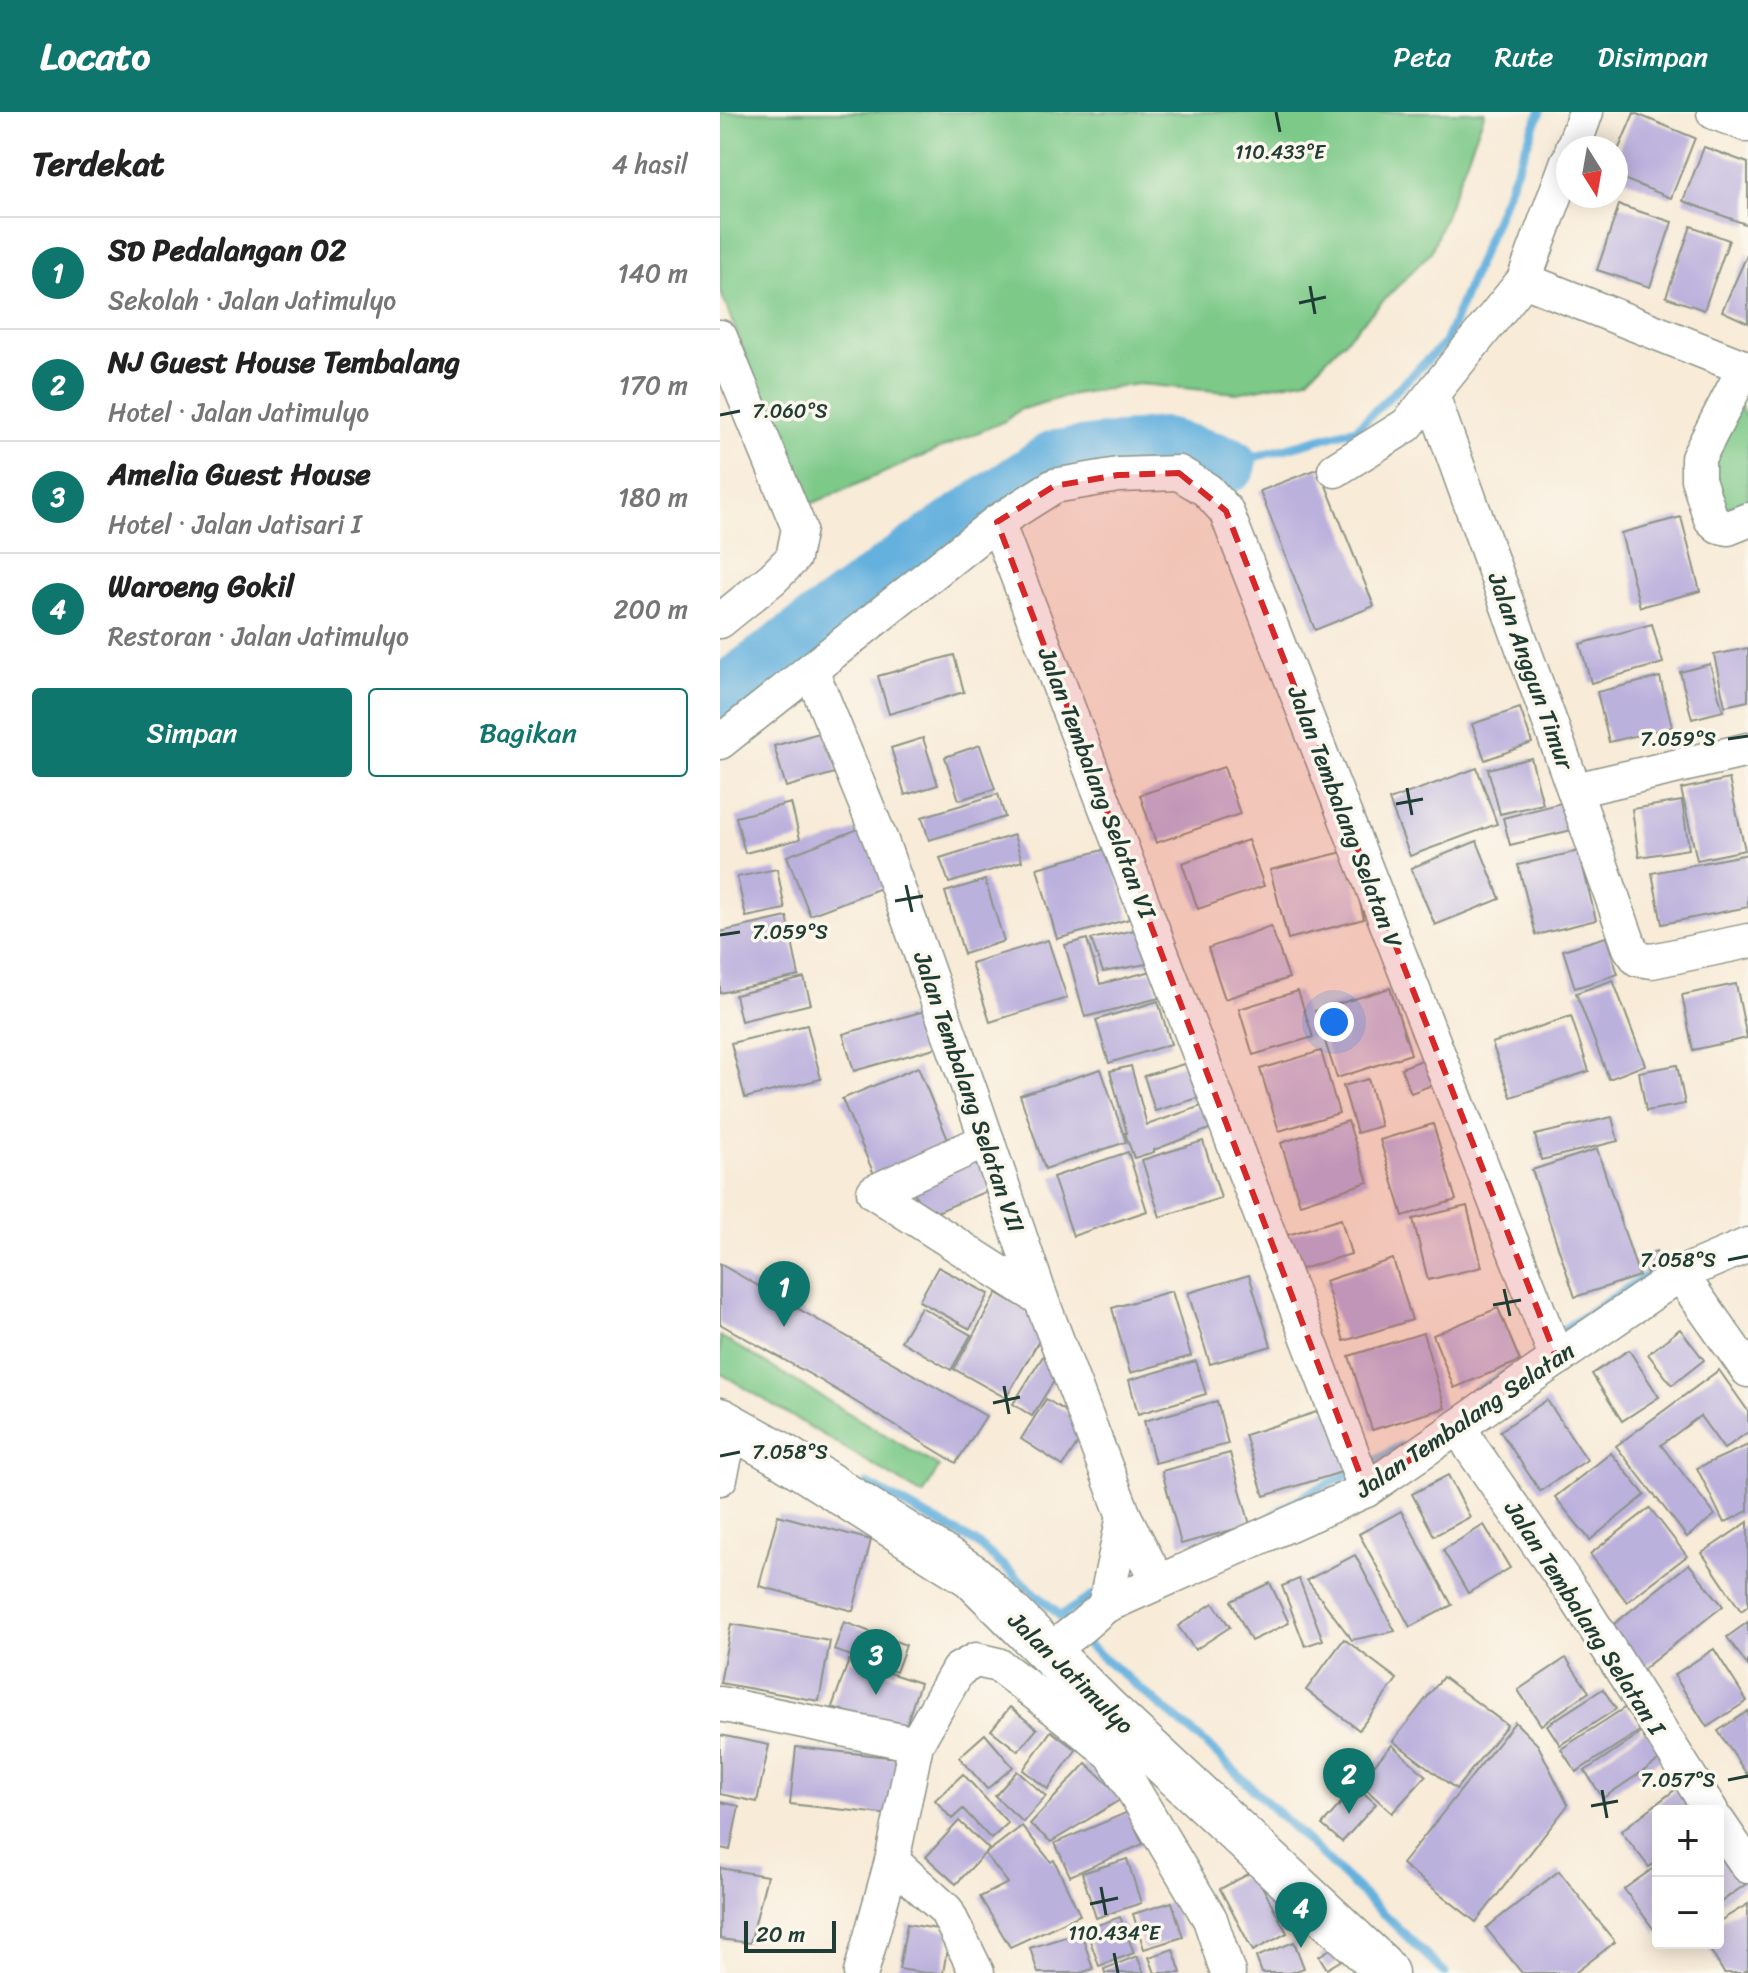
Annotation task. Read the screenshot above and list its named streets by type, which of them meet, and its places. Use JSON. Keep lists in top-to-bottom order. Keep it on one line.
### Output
{"streets":{"street":["Jalan Anggun Timur","Jalan Tembalang Selatan VI","Jalan Tembalang Selatan V","Jalan Tembalang Selatan VII","Jalan Tembalang Selatan","Jalan Tembalang Selatan I","Jalan Jatimulyo"]},"crossings":[["Jalan Tembalang Selatan VI","Jalan Tembalang Selatan V"],["Jalan Tembalang Selatan VI","Jalan Tembalang Selatan"],["Jalan Tembalang Selatan V","Jalan Tembalang Selatan"],["Jalan Tembalang Selatan VII","Jalan Tembalang Selatan"],["Jalan Tembalang Selatan","Jalan Tembalang Selatan I"],["Jalan Tembalang Selatan","Jalan Jatimulyo"]],"scale_bar":"20 m","north":"bottom","page":{"header":"Locato","nav":["Peta","Rute","Disimpan"],"heading":["Terdekat","4 hasil"],"list":[{"mark":"1","name":"SD Pedalangan 02","note":"Sekolah · Jalan Jatimulyo","value":"140 m"},{"mark":"2","name":"NJ Guest House Tembalang","note":"Hotel · Jalan Jatimulyo","value":"170 m"},{"mark":"3","name":"Amelia Guest House","note":"Hotel · Jalan Jatisari I","value":"180 m"},{"mark":"4","name":"Waroeng Gokil","note":"Restoran · Jalan Jatimulyo","value":"200 m"}],"buttons":["Simpan","Bagikan"],"pins":["1","3","2","4"],"map_buttons":["+","−"],"scale":"20 m"},"coordinates":["110.433°E","7.060°S","7.059°S","7.058°S","7.057°S","110.434°E"]}
